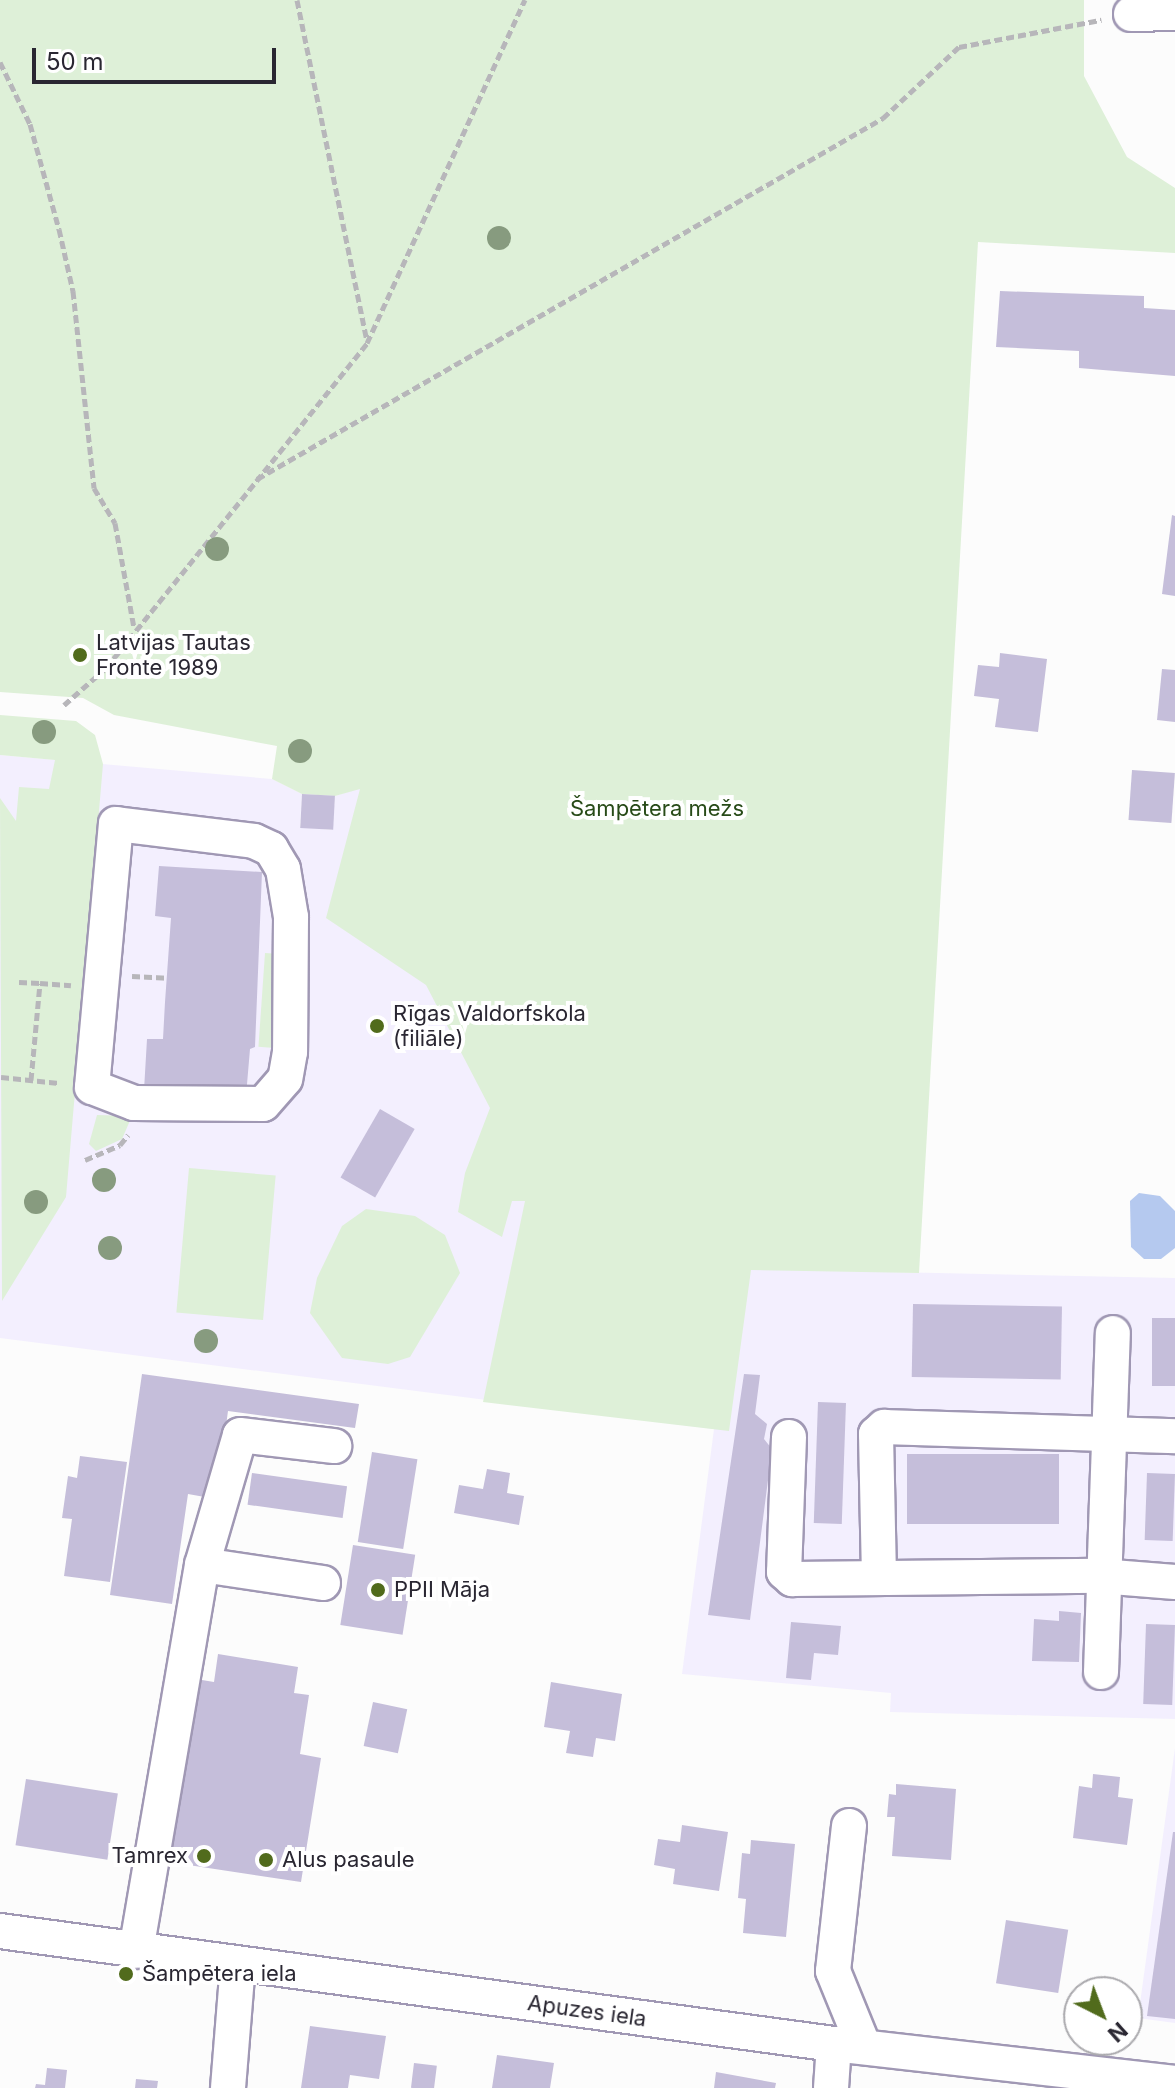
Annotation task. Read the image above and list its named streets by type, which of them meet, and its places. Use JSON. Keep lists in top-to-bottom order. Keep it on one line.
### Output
{"streets":{"street":["Apuzes iela"]},"parks":["Šampētera mežs"],"places":["Latvijas Tautas Fronte 1989","Rīgas Valdorfskola (filiāle)","PPII Māja","Tamrex","Alus pasaule","Šampētera iela"],"scale_bar":"50 m","north":"bottom right"}
